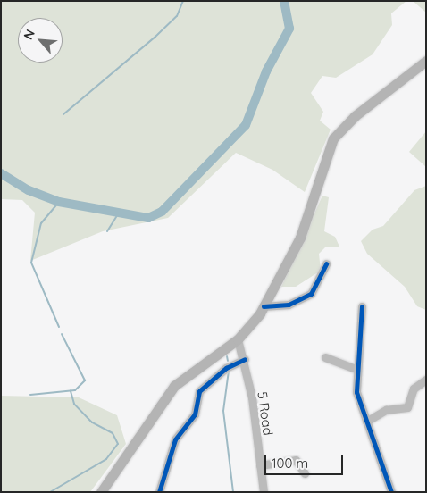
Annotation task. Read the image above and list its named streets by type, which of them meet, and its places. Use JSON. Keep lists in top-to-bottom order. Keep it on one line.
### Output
{"streets":{"street":["5 Road"]},"scale_bar":"100 m","north":"top left"}
